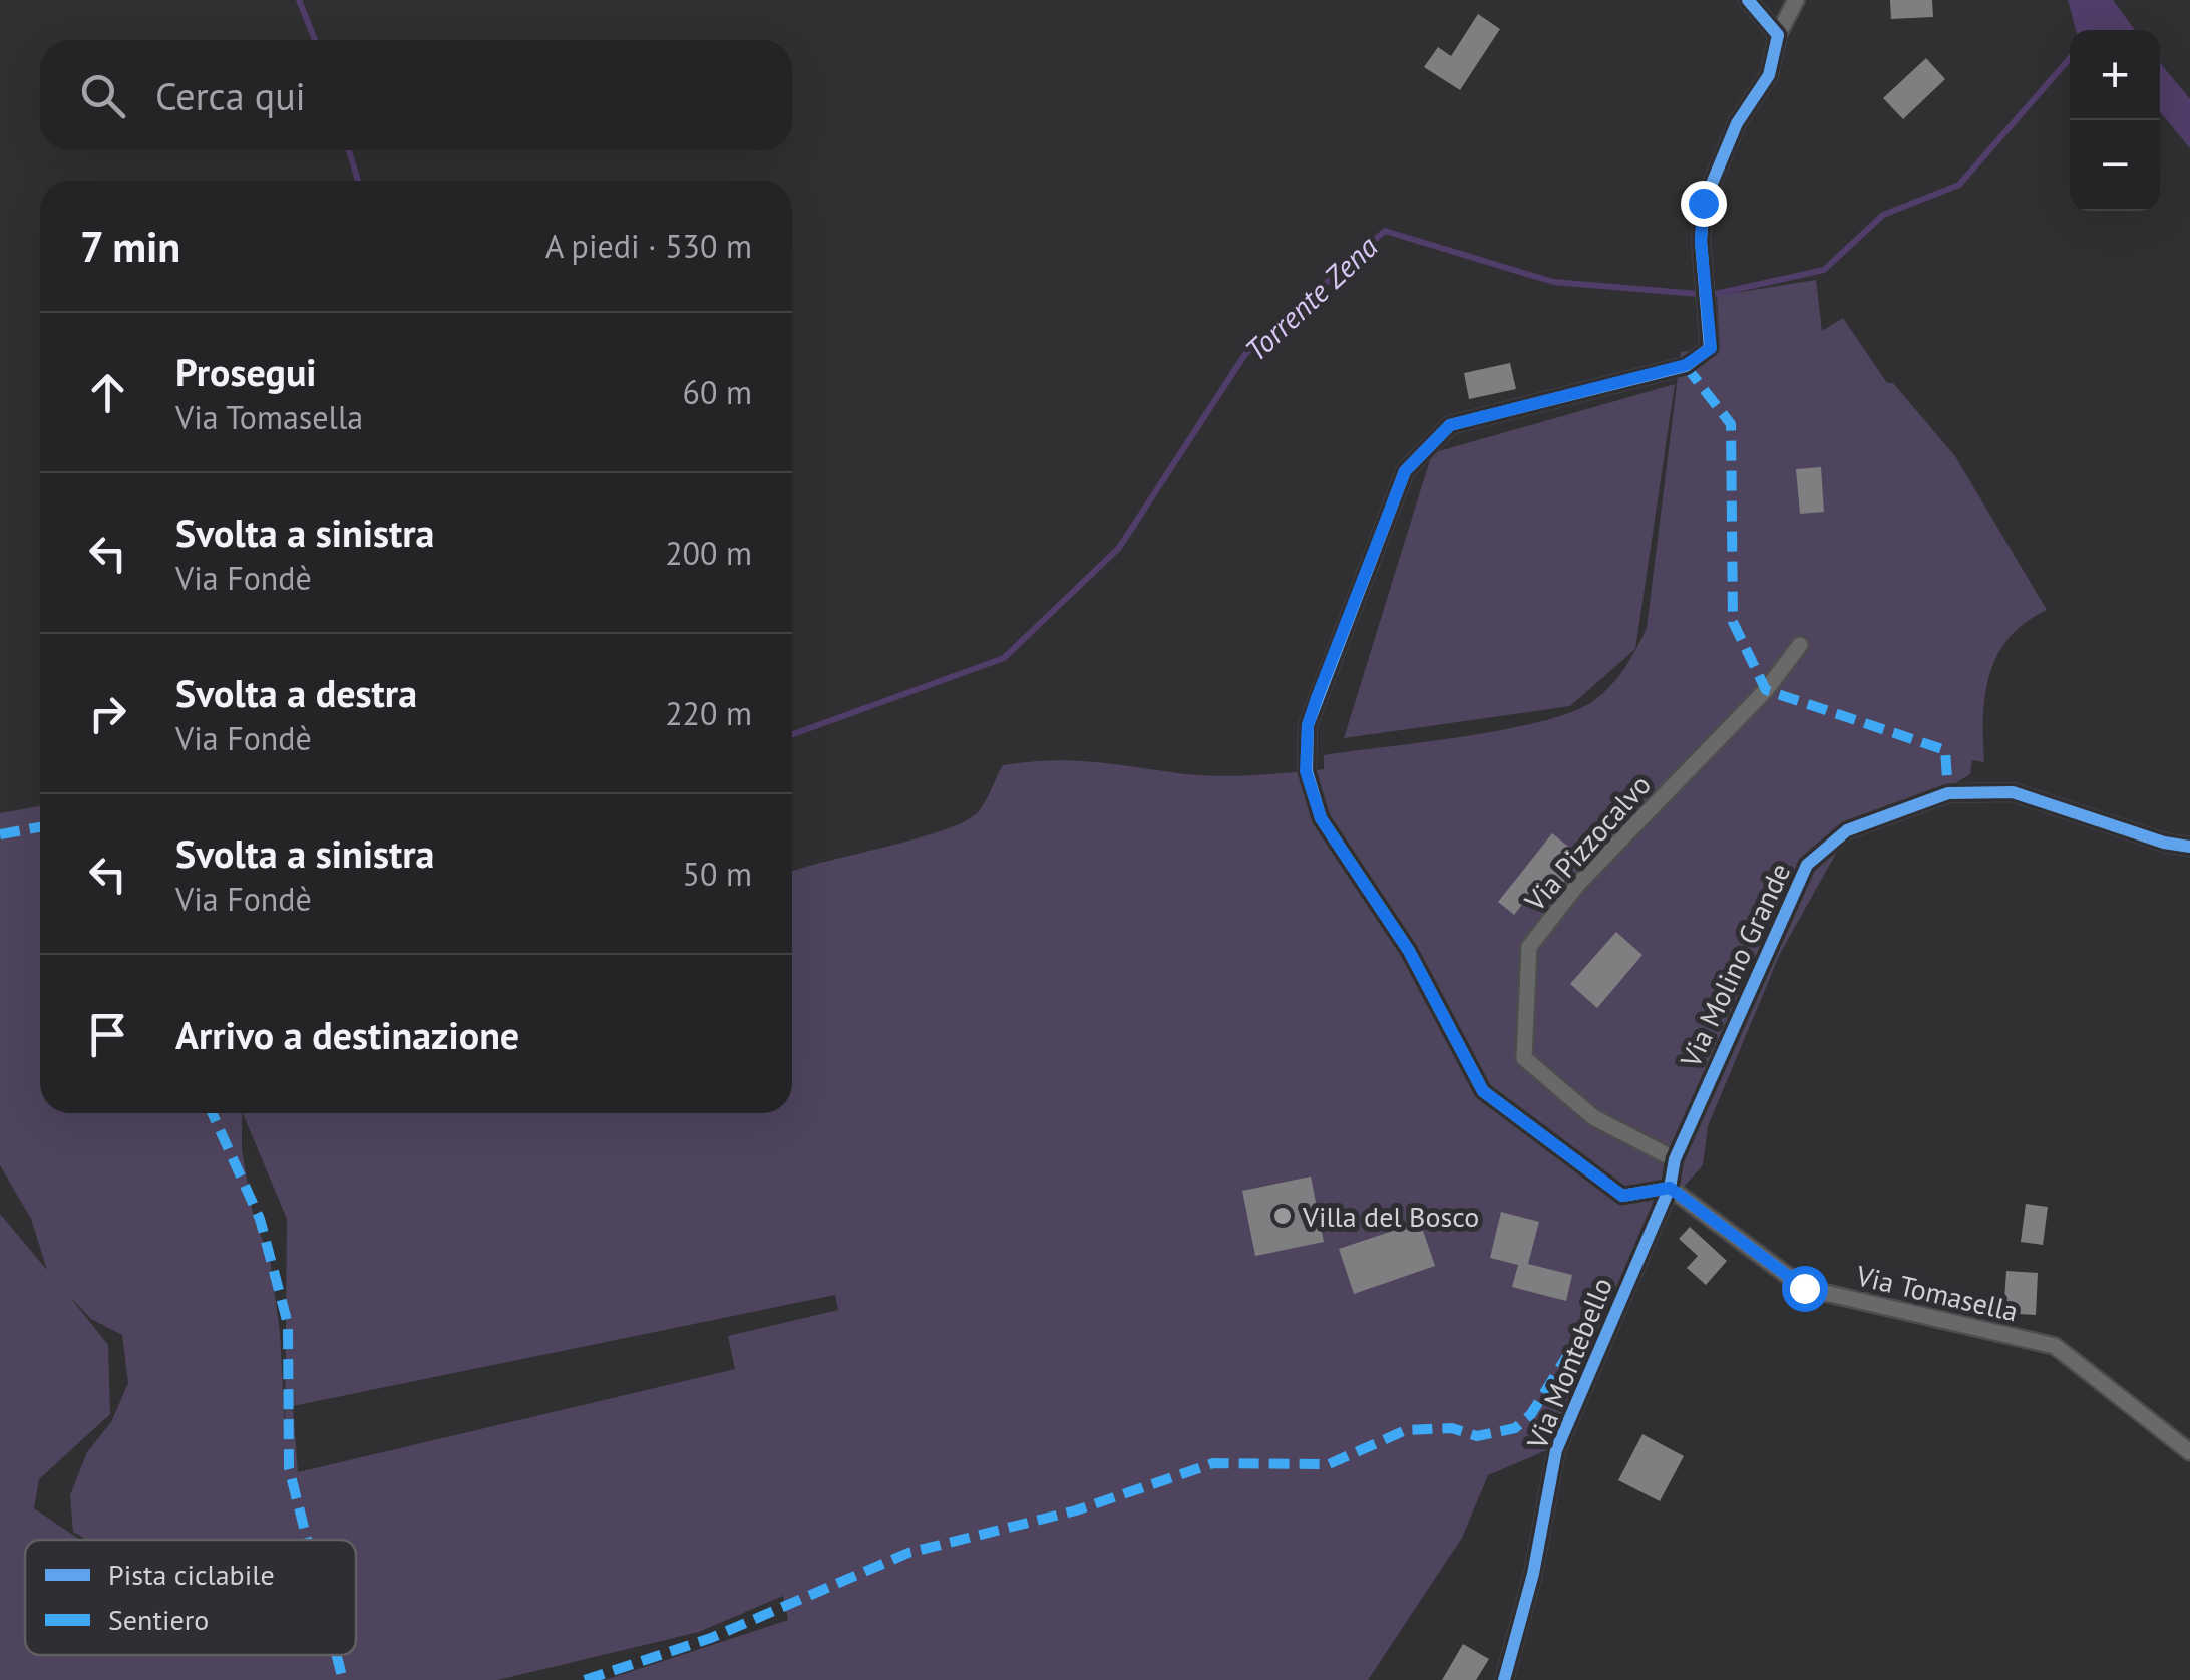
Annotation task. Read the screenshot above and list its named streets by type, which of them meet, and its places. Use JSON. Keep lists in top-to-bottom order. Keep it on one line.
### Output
{"streets":{"street":["Via Pizzocalvo","Via Molino Grande","Via Tomasella","Via Montebello"]},"crossings":[["Via Pizzocalvo","Via Molino Grande"],["Via Molino Grande","Via Tomasella"],["Via Molino Grande","Via Montebello"],["Via Tomasella","Via Montebello"]],"water":["Torrente Zena"],"places":["Villa del Bosco"],"legend":["Pista ciclabile","Sentiero"],"page":{"map_buttons":["+","−"],"search":"Cerca qui","heading":["7 min","A piedi · 530 m"],"list":[["Prosegui","Via Tomasella","60 m"],["Svolta a sinistra","Via Fondè","200 m"],["Svolta a destra","Via Fondè","220 m"],["Svolta a sinistra","Via Fondè","50 m"],"Arrivo a destinazione"]}}
